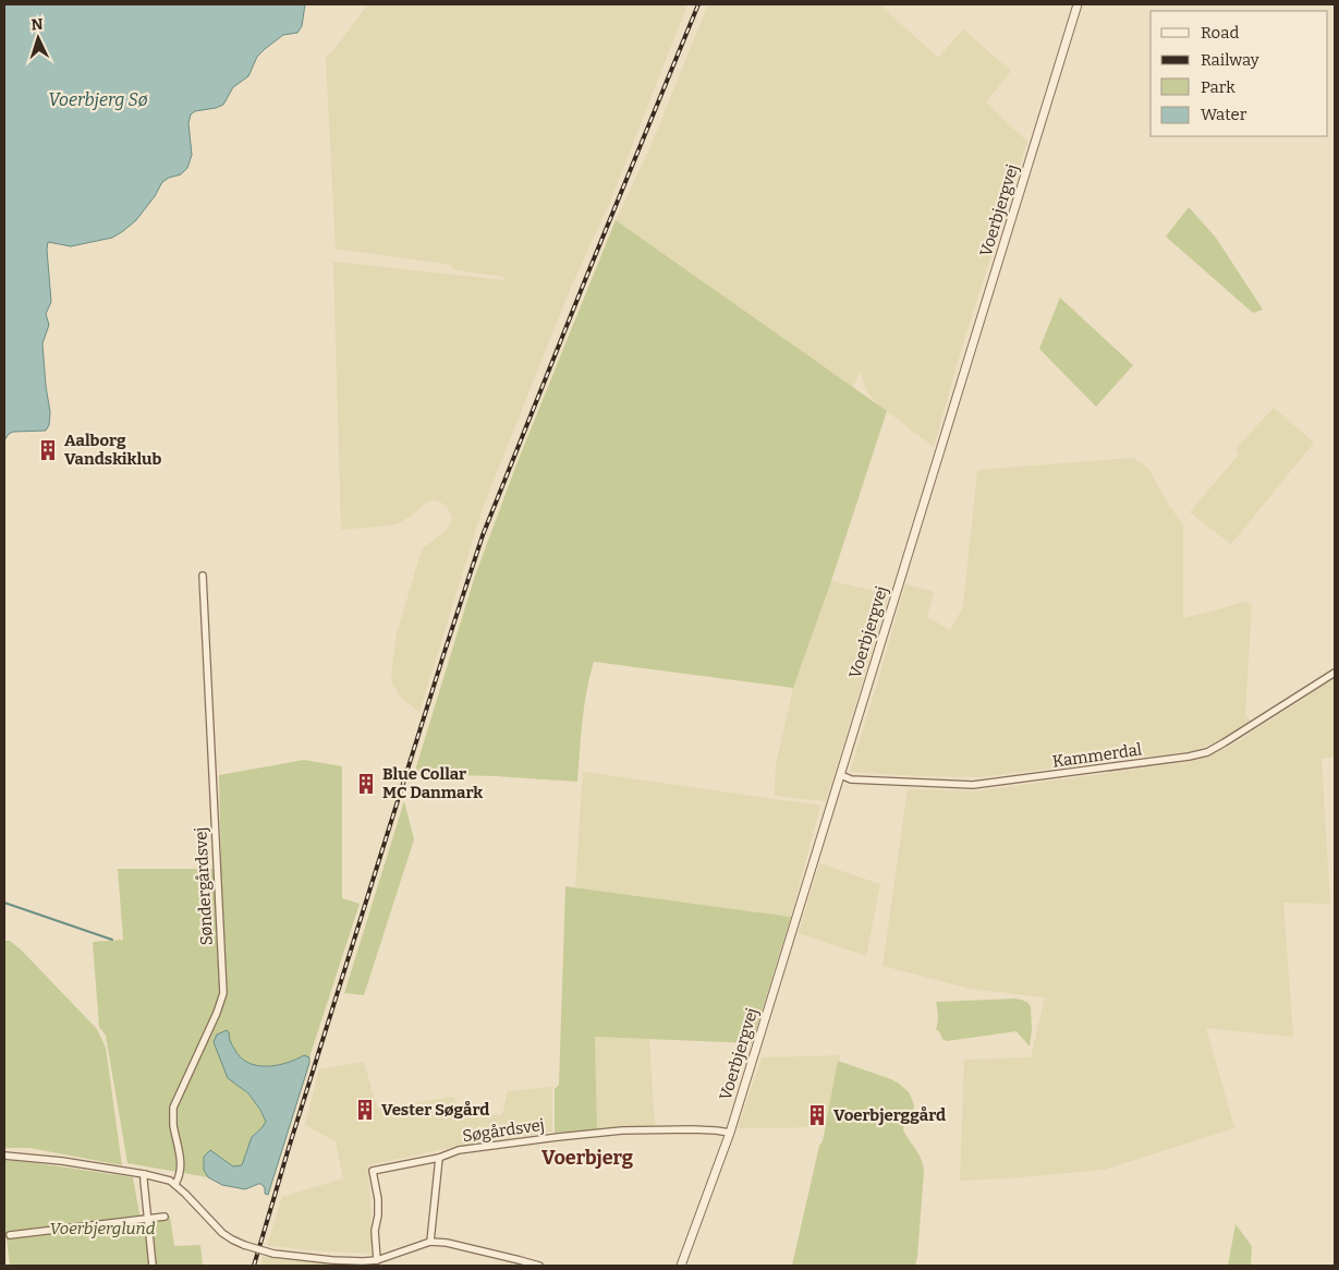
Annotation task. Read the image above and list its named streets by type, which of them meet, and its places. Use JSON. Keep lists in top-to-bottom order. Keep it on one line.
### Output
{"streets":{"street":["Voerbjergvej","Kammerdal","Søndergårdsvej","Søgårdsvej"]},"crossings":[["Voerbjergvej","Kammerdal"],["Voerbjergvej","Søgårdsvej"]],"districts":["Voerbjerg"],"water":["Voerbjerg Sø"],"parks":["Voerbjerglund"],"places":{"building":["Aalborg Vandskiklub","Blue Collar MC Danmark","Vester Søgård","Voerbjerggård"]},"legend":["Road","Railway","Park","Water"],"north":"top"}
